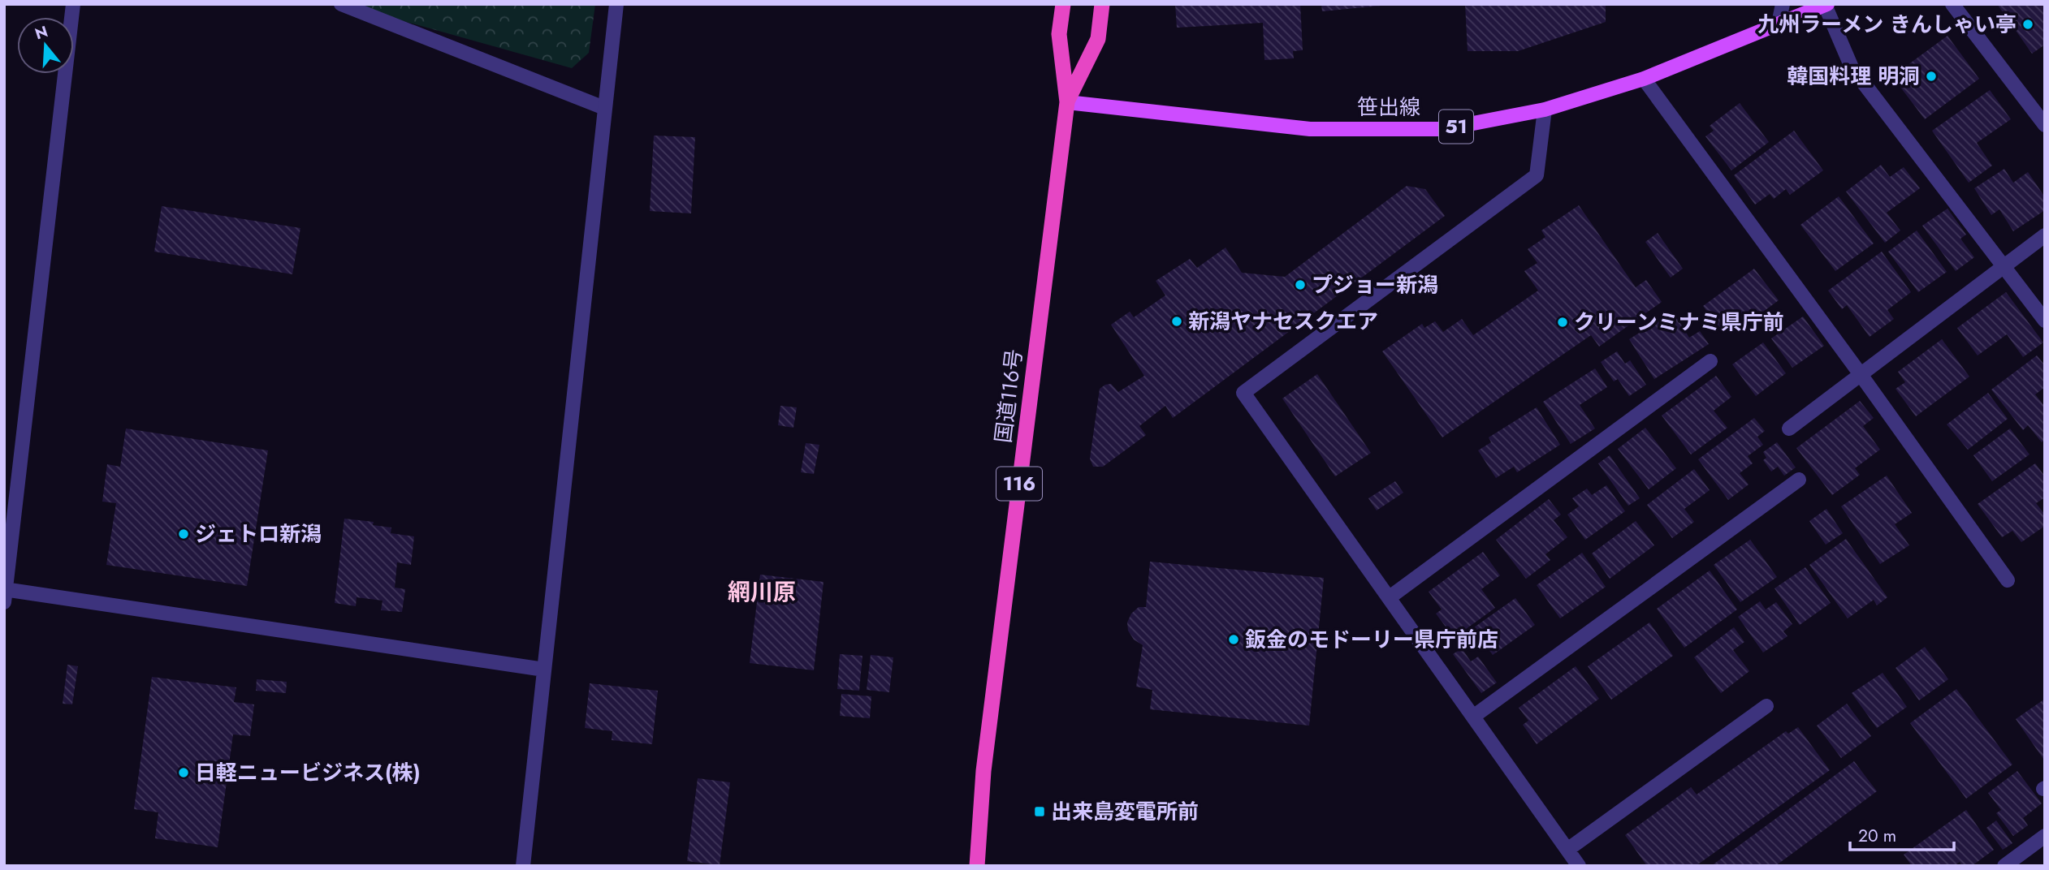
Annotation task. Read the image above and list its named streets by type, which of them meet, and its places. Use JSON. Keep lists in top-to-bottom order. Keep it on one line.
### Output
{"streets":{"highway":["国道116号","116"],"main road":["笹出線","51"]},"crossings":[["笹出線","国道116号"]],"districts":["網川原"],"places":{"other":["九州ラーメン きんしゃい亭","韓国料理 明洞","プジョー新潟","新潟ヤナセスクエア","クリーンミナミ県庁前","ジェトロ新潟","鈑金のモドーリー県庁前店","日軽ニュービジネス(株)"],"transit":["出来島変電所前"]},"scale_bar":"20 m","north":"top"}
